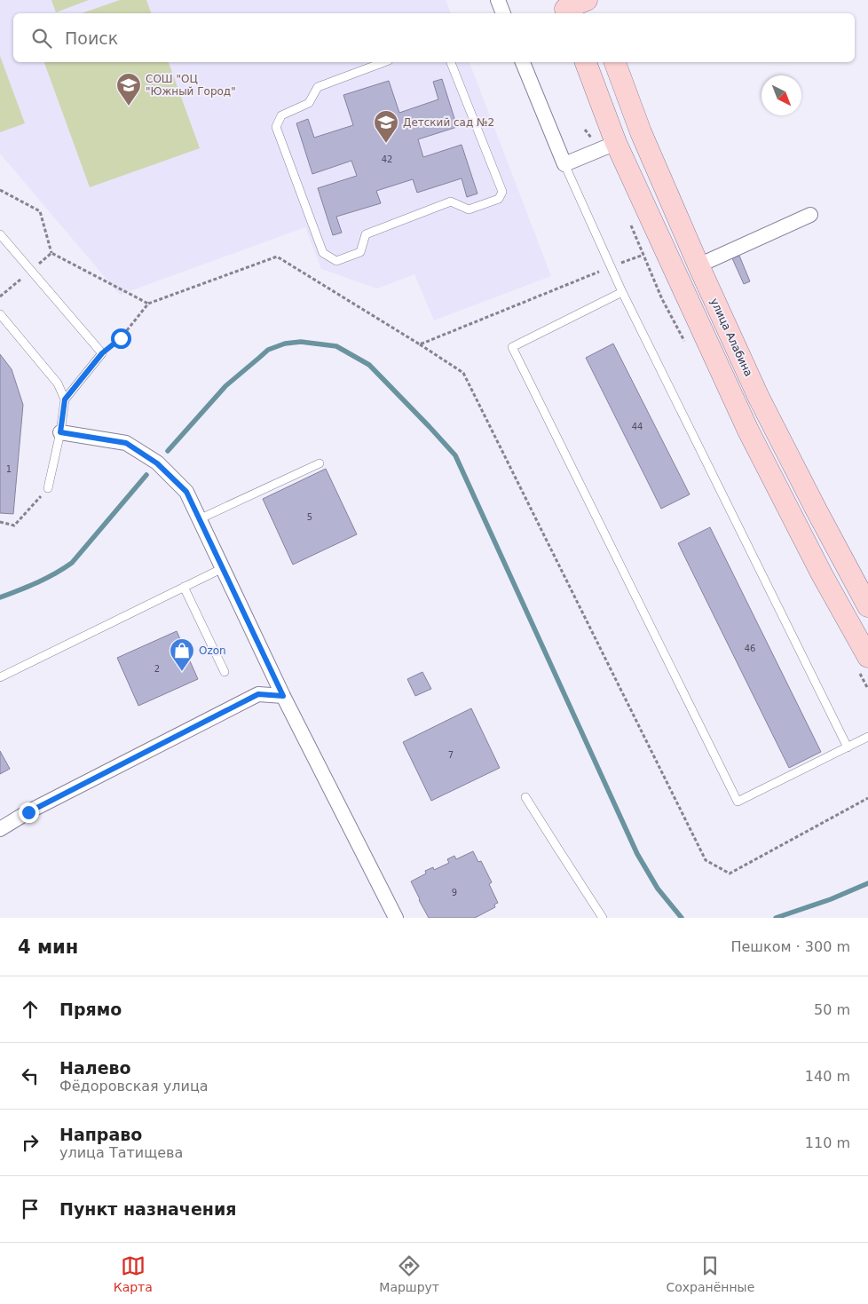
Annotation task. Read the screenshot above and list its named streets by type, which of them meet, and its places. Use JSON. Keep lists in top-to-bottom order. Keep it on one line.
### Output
{"streets":{"street":["улица Алабина"]},"places":{"school or university":["СОШ \"ОЦ \"Южный Город\"","Детский сад №2"],"shop":["Ozon"]},"house_numbers":["42","44","1","5","46","2","7","9"],"north":"bottom right","page":{"search":"Поиск","heading":["4 мин","Пешком · 300 m"],"list":[["Прямо","50 m"],["Налево","Фёдоровская улица","140 m"],["Направо","улица Татищева","110 m"],"Пункт назначения"],"nav":["Карта","Маршрут","Сохранённые"]}}
